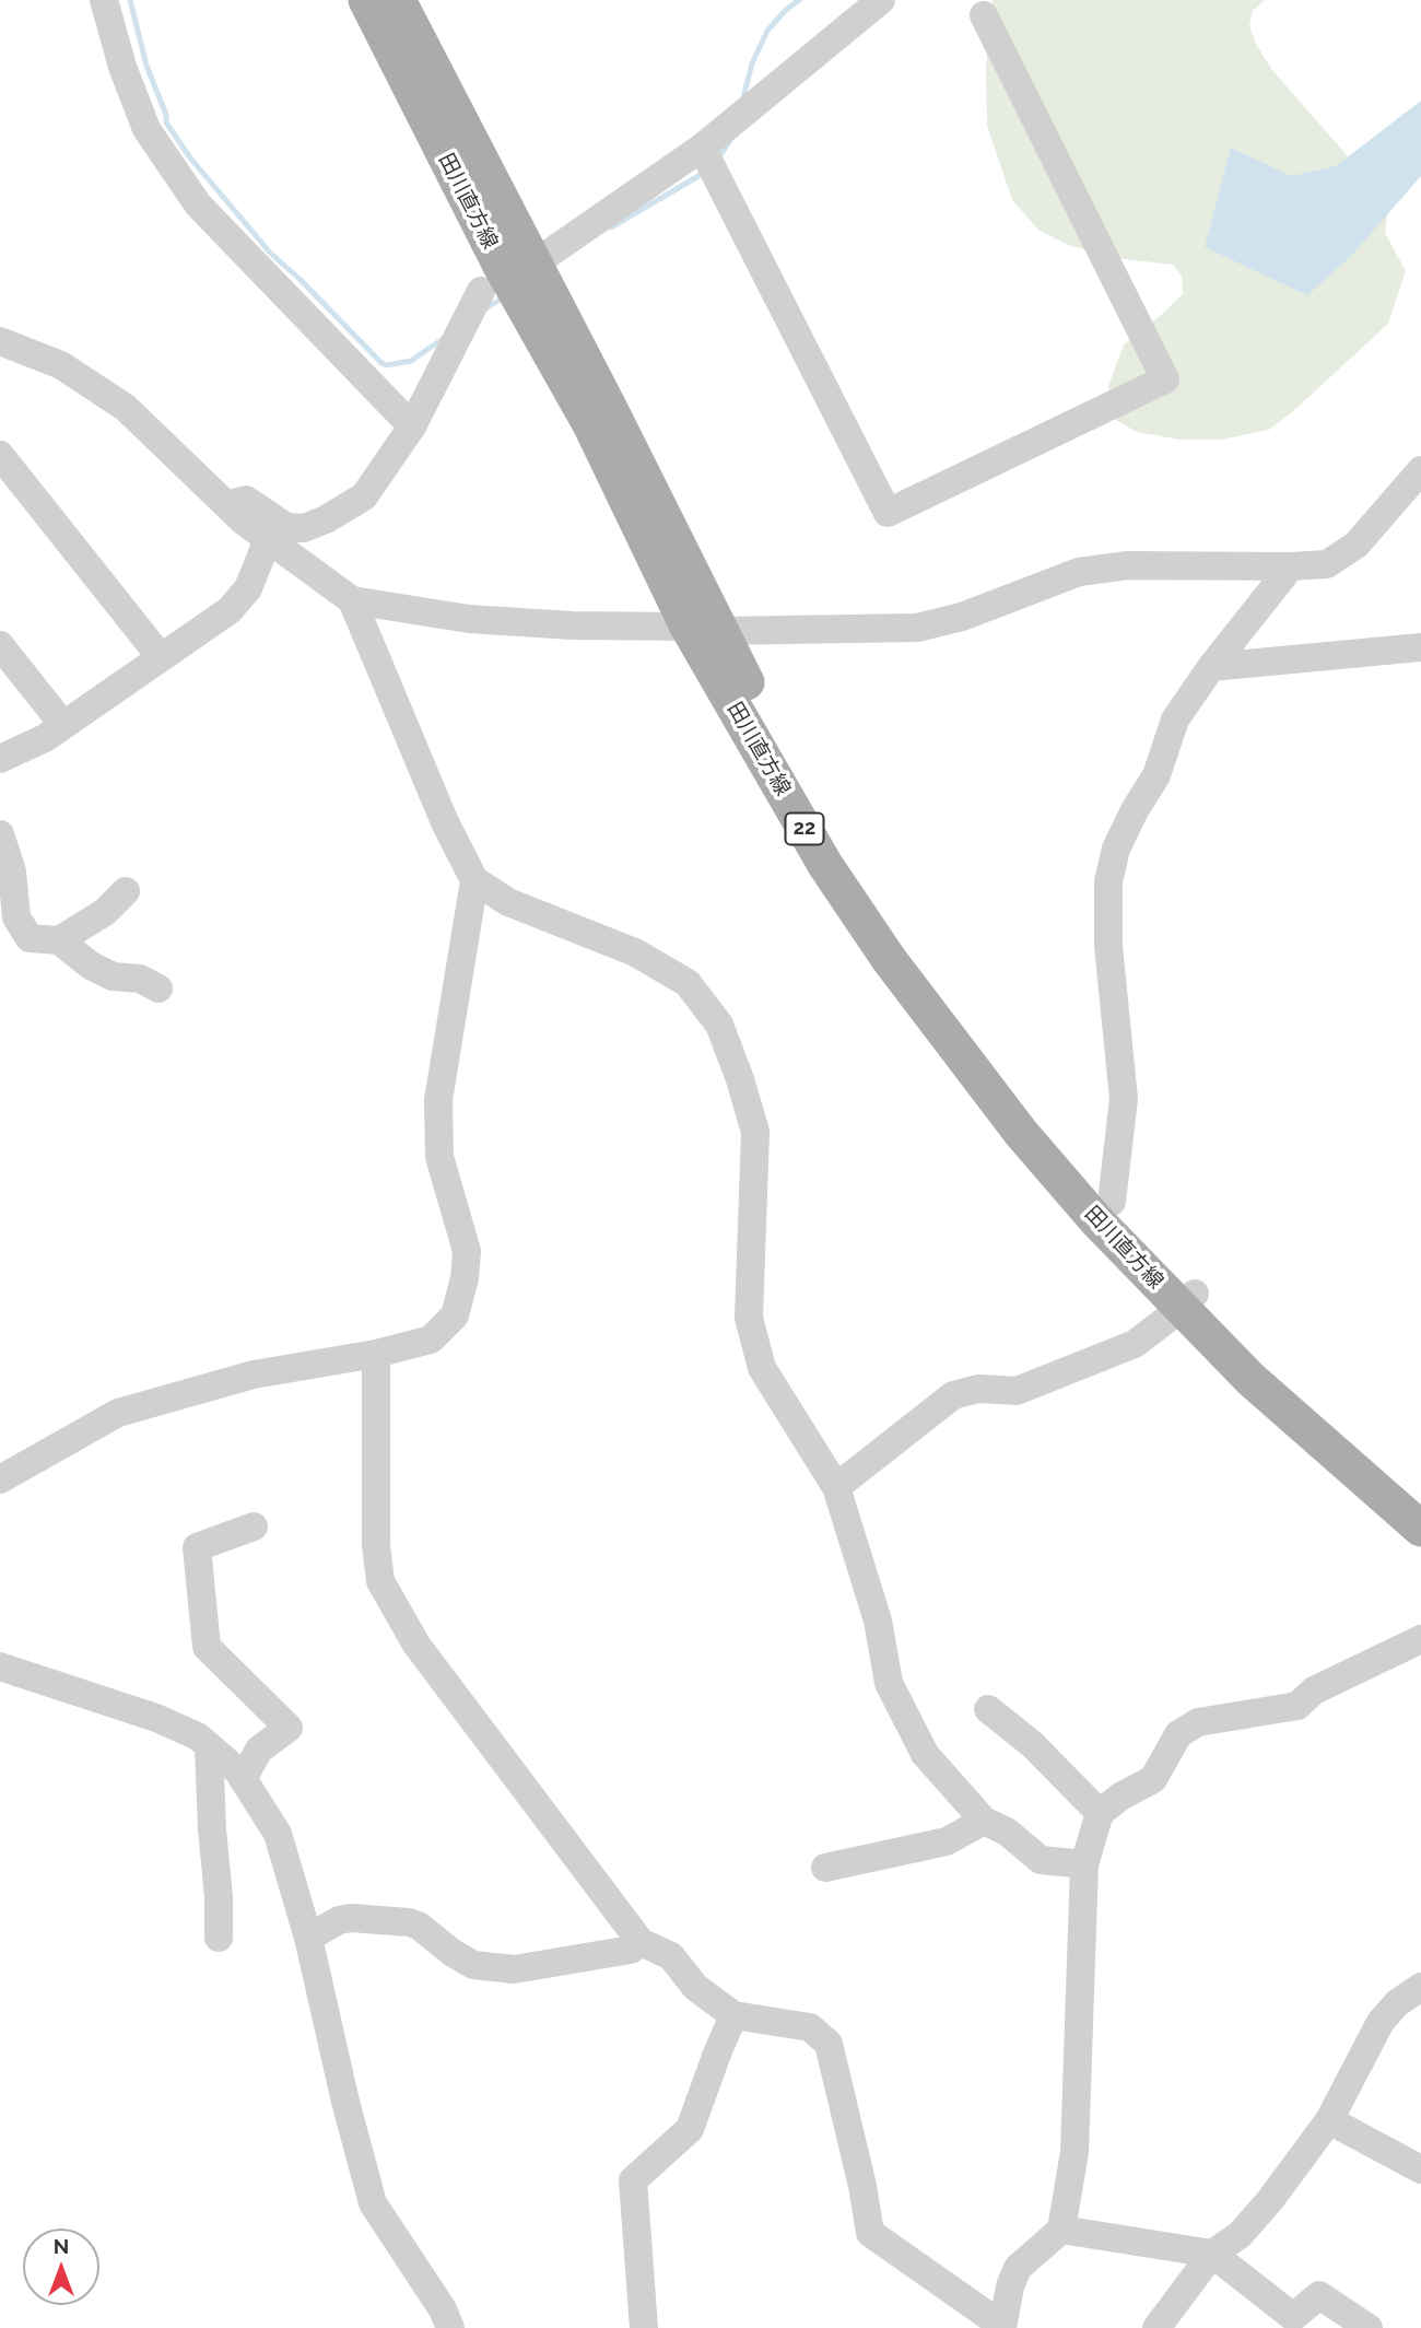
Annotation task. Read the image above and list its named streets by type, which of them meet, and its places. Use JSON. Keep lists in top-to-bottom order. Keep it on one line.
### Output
{"streets":{"main road":["田川直方線","22"]},"north":"top"}
